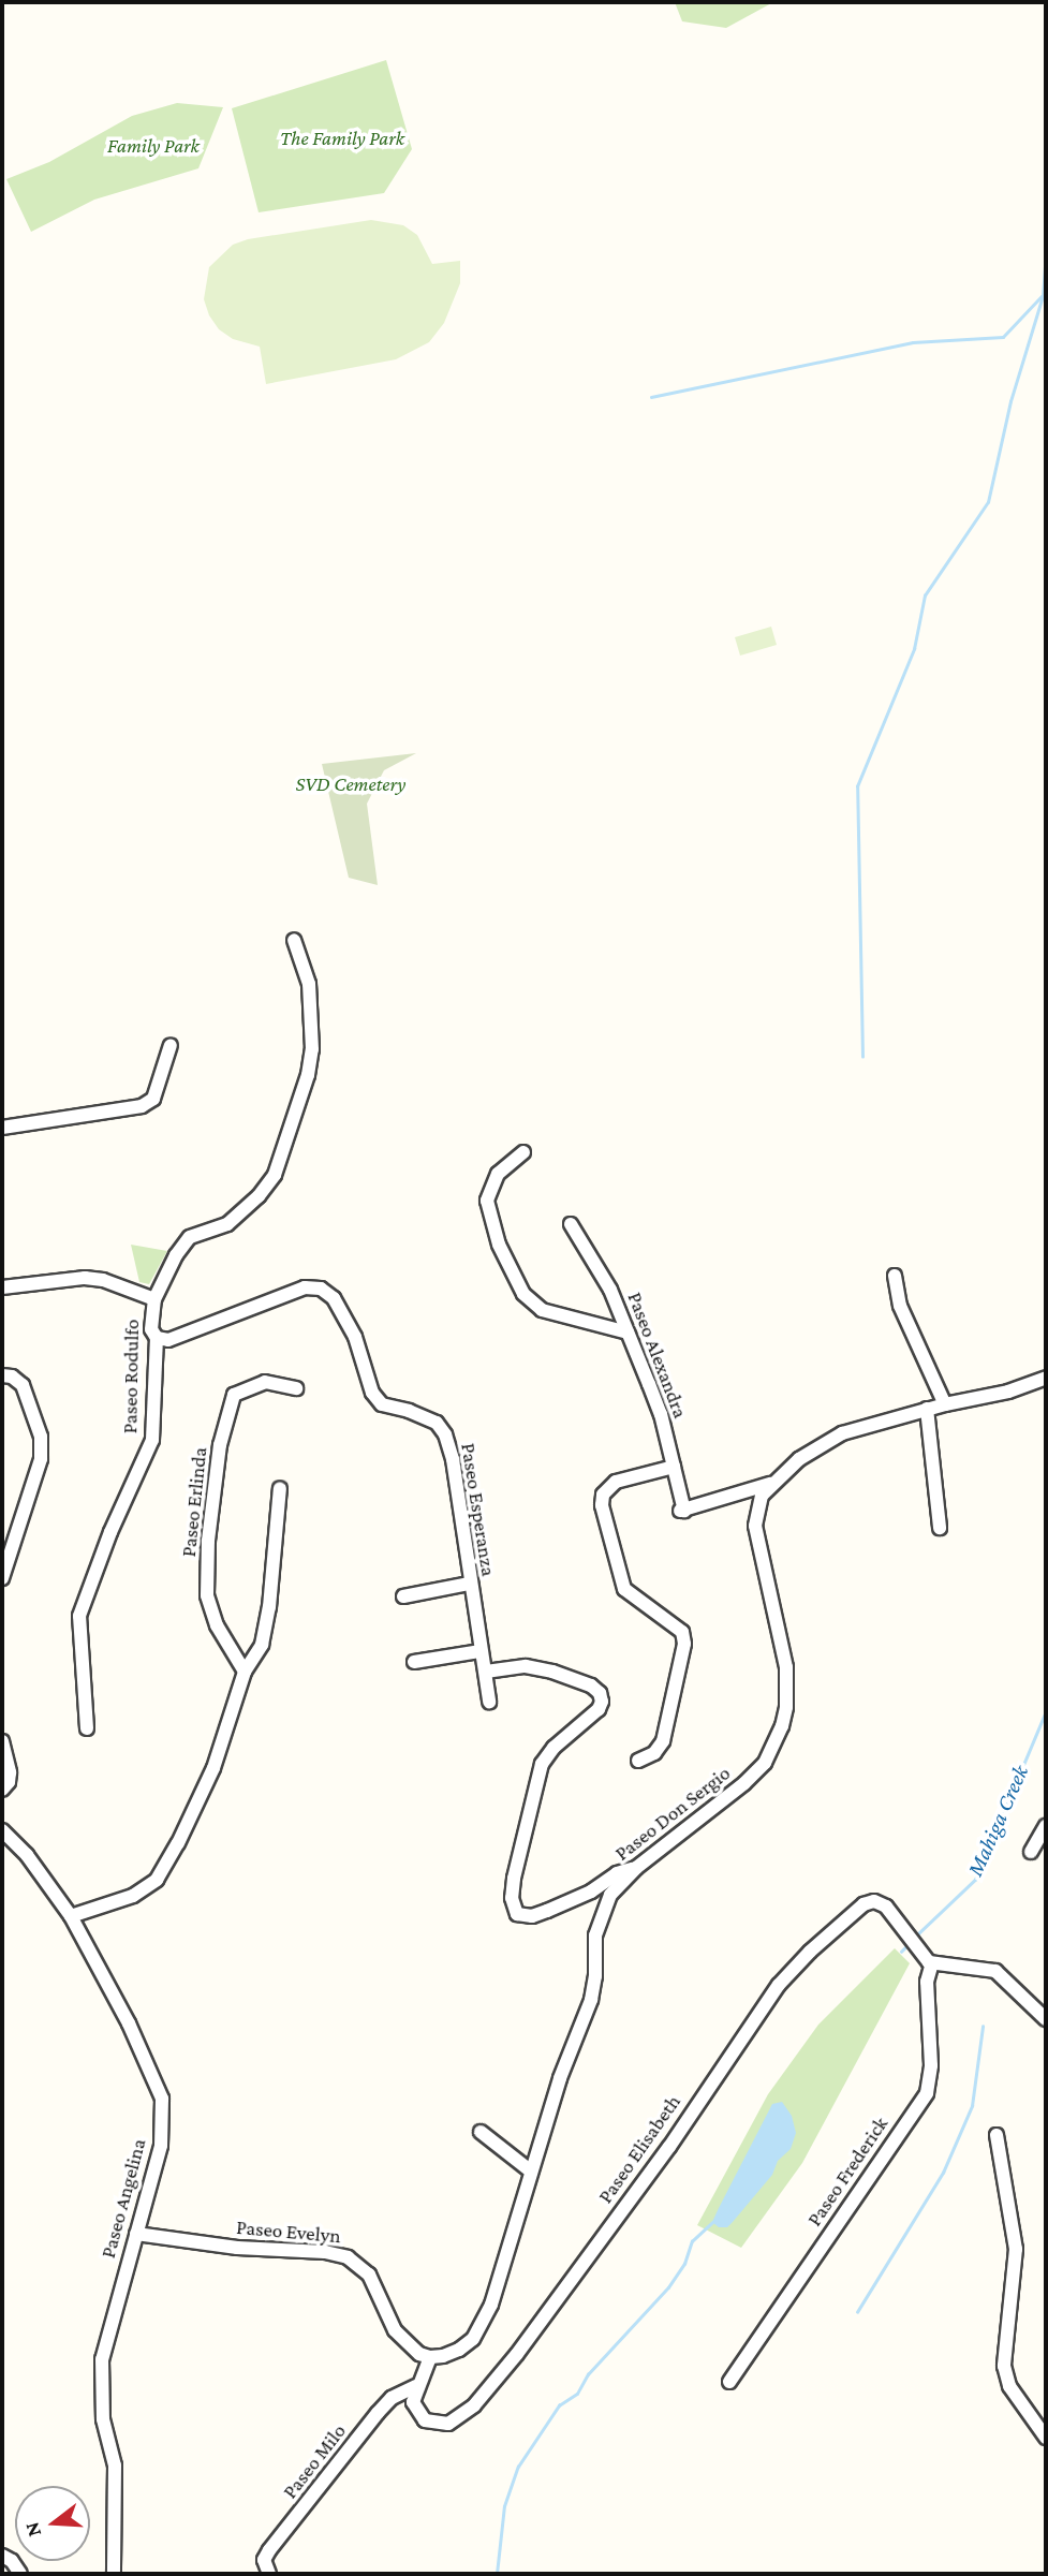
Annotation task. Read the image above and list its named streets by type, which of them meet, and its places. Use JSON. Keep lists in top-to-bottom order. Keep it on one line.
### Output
{"streets":{"street":["Paseo Alexandra","Paseo Rodulfo","Paseo Erlinda","Paseo Esperanza","Paseo Don Sergio","Paseo Elisabeth","Paseo Frederick","Paseo Angelina","Paseo Evelyn","Paseo Milo"]},"crossings":[["Paseo Alexandra","Paseo Don Sergio"],["Paseo Rodulfo","Paseo Esperanza"],["Paseo Don Sergio","Paseo Evelyn"],["Paseo Elisabeth","Paseo Frederick"],["Paseo Elisabeth","Paseo Milo"],["Paseo Angelina","Paseo Evelyn"]],"water":["Mahiga Creek"],"parks":["The Family Park","Family Park","SVD Cemetery"],"north":"left"}
